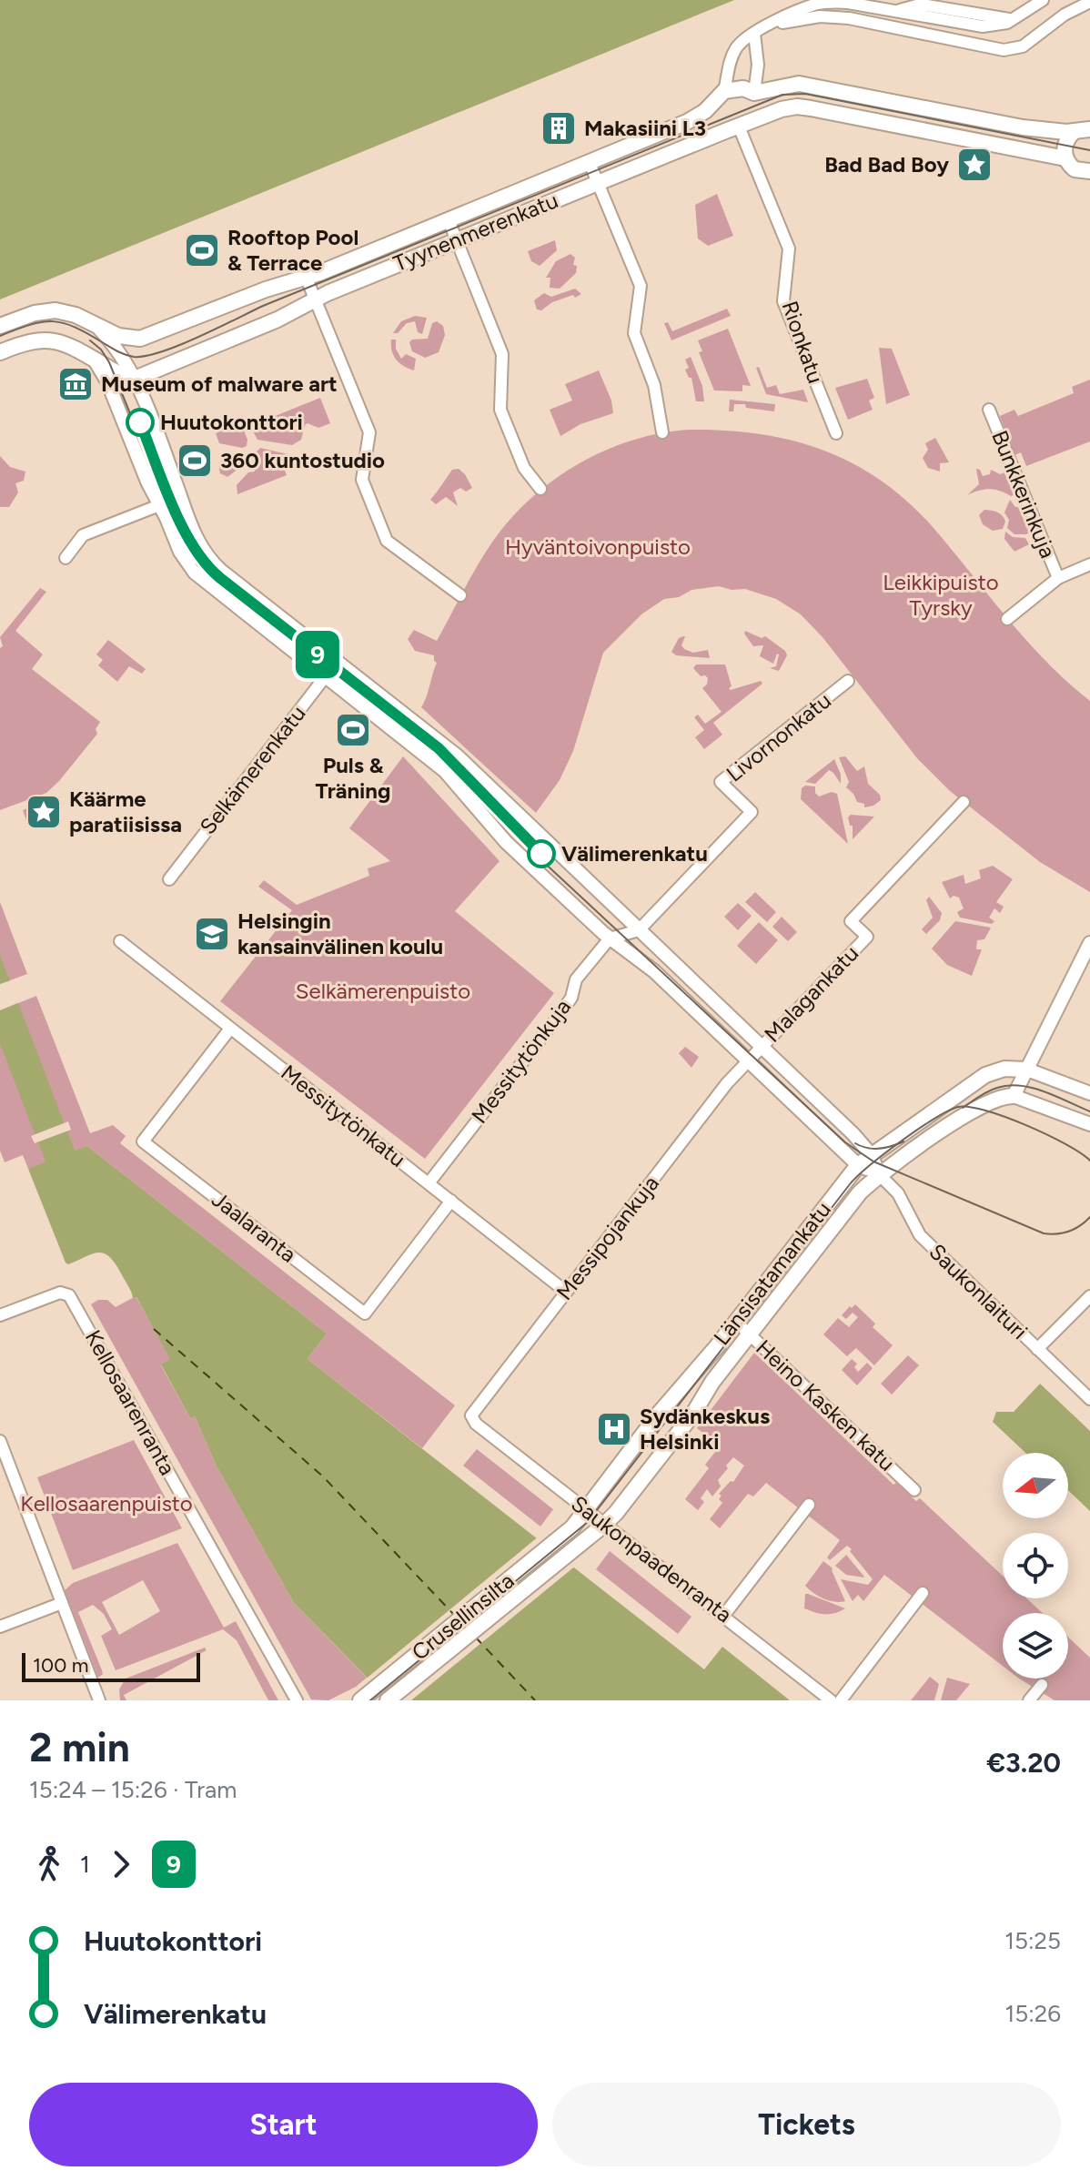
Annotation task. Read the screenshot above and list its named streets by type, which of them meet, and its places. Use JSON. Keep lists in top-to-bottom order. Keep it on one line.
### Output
{"streets":{"main road":["Tyynenmerenkatu","Länsisatamankatu","Crusellinsilta"],"street":["Rionkatu","Bunkkerinkuja","Livornonkatu","Selkämerenkatu","Malagankatu","Messitytönkuja","Messitytönkatu","Jaalaranta","Messipojankuja","Saukonlaituri","Kellosaarenranta","Heino Kasken katu","Saukonpaadenranta"]},"crossings":[["Tyynenmerenkatu","Rionkatu"],["Malagankatu","Messipojankuja"],["Messitytönkuja","Messitytönkatu"],["Messitytönkatu","Jaalaranta"],["Messitytönkatu","Messipojankuja"],["Messipojankuja","Saukonpaadenranta"],["Länsisatamankatu","Saukonlaituri"],["Länsisatamankatu","Heino Kasken katu"],["Länsisatamankatu","Saukonpaadenranta"],["Länsisatamankatu","Crusellinsilta"]],"parks":["Hyväntoivonpuisto","Leikkipuisto Tyrsky","Selkämerenpuisto","Kellosaarenpuisto"],"places":{"building":["Makasiini L3"],"place":["Bad Bad Boy","Käärme paratiisissa"],"sports":["Rooftop Pool & Terrace","360 kuntostudio","Puls & Träning"],"museum":["Museum of malware art"],"other":["Huutokonttori","Välimerenkatu"],"school or university":["Helsingin kansainvälinen koulu"],"hospital":["Sydänkeskus Helsinki"]},"lines":["tram line 9"],"scale_bar":"100 m","north":"left","page":{"on_map":"9","scale":"100 m","heading":["2 min","15:24 – 15:26 · Tram","€3.20"],"legs":["1","9"],"list":[{"name":"Huutokonttori","value":"15:25"},{"name":"Välimerenkatu","value":"15:26"}],"buttons":["Start","Tickets"]}}
